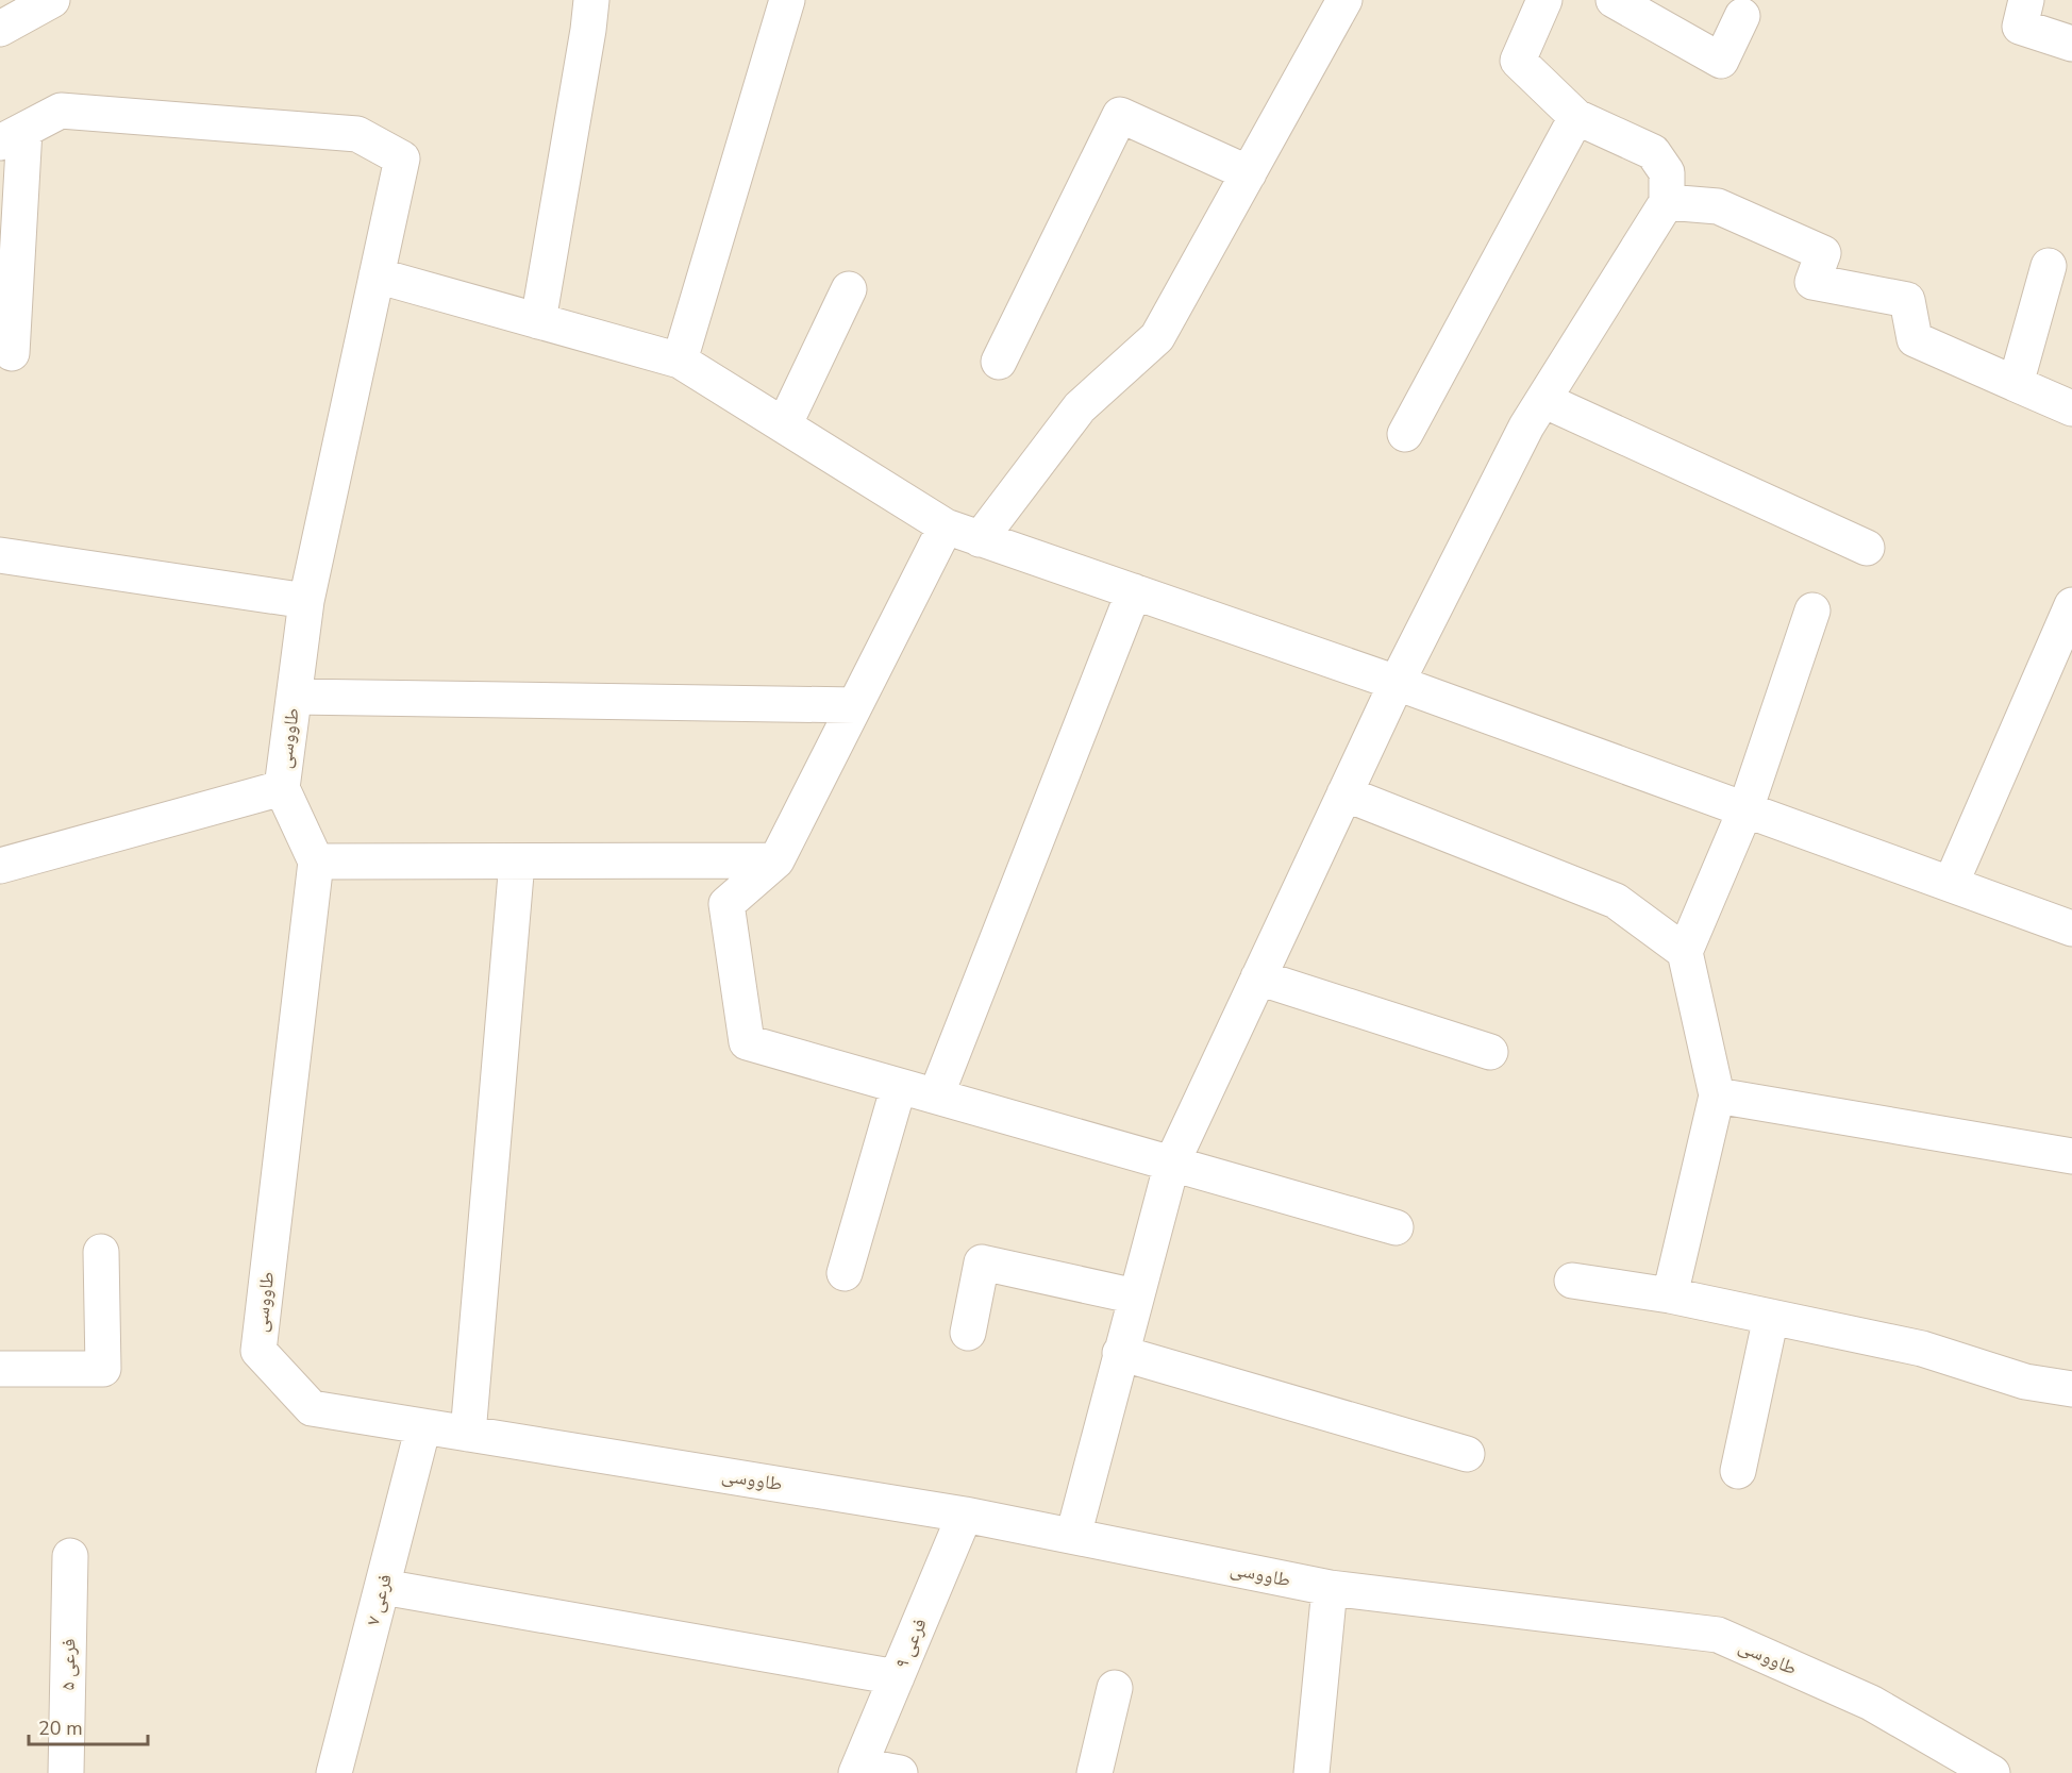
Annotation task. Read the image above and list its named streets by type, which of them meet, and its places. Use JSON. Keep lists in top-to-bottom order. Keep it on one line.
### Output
{"streets":{"street":["طاووسی","فرعی ۷","فرعی ۹","فرعی ۵"]},"crossings":[["طاووسی","فرعی ۷"],["طاووسی","فرعی ۹"]],"scale_bar":"20 m"}
